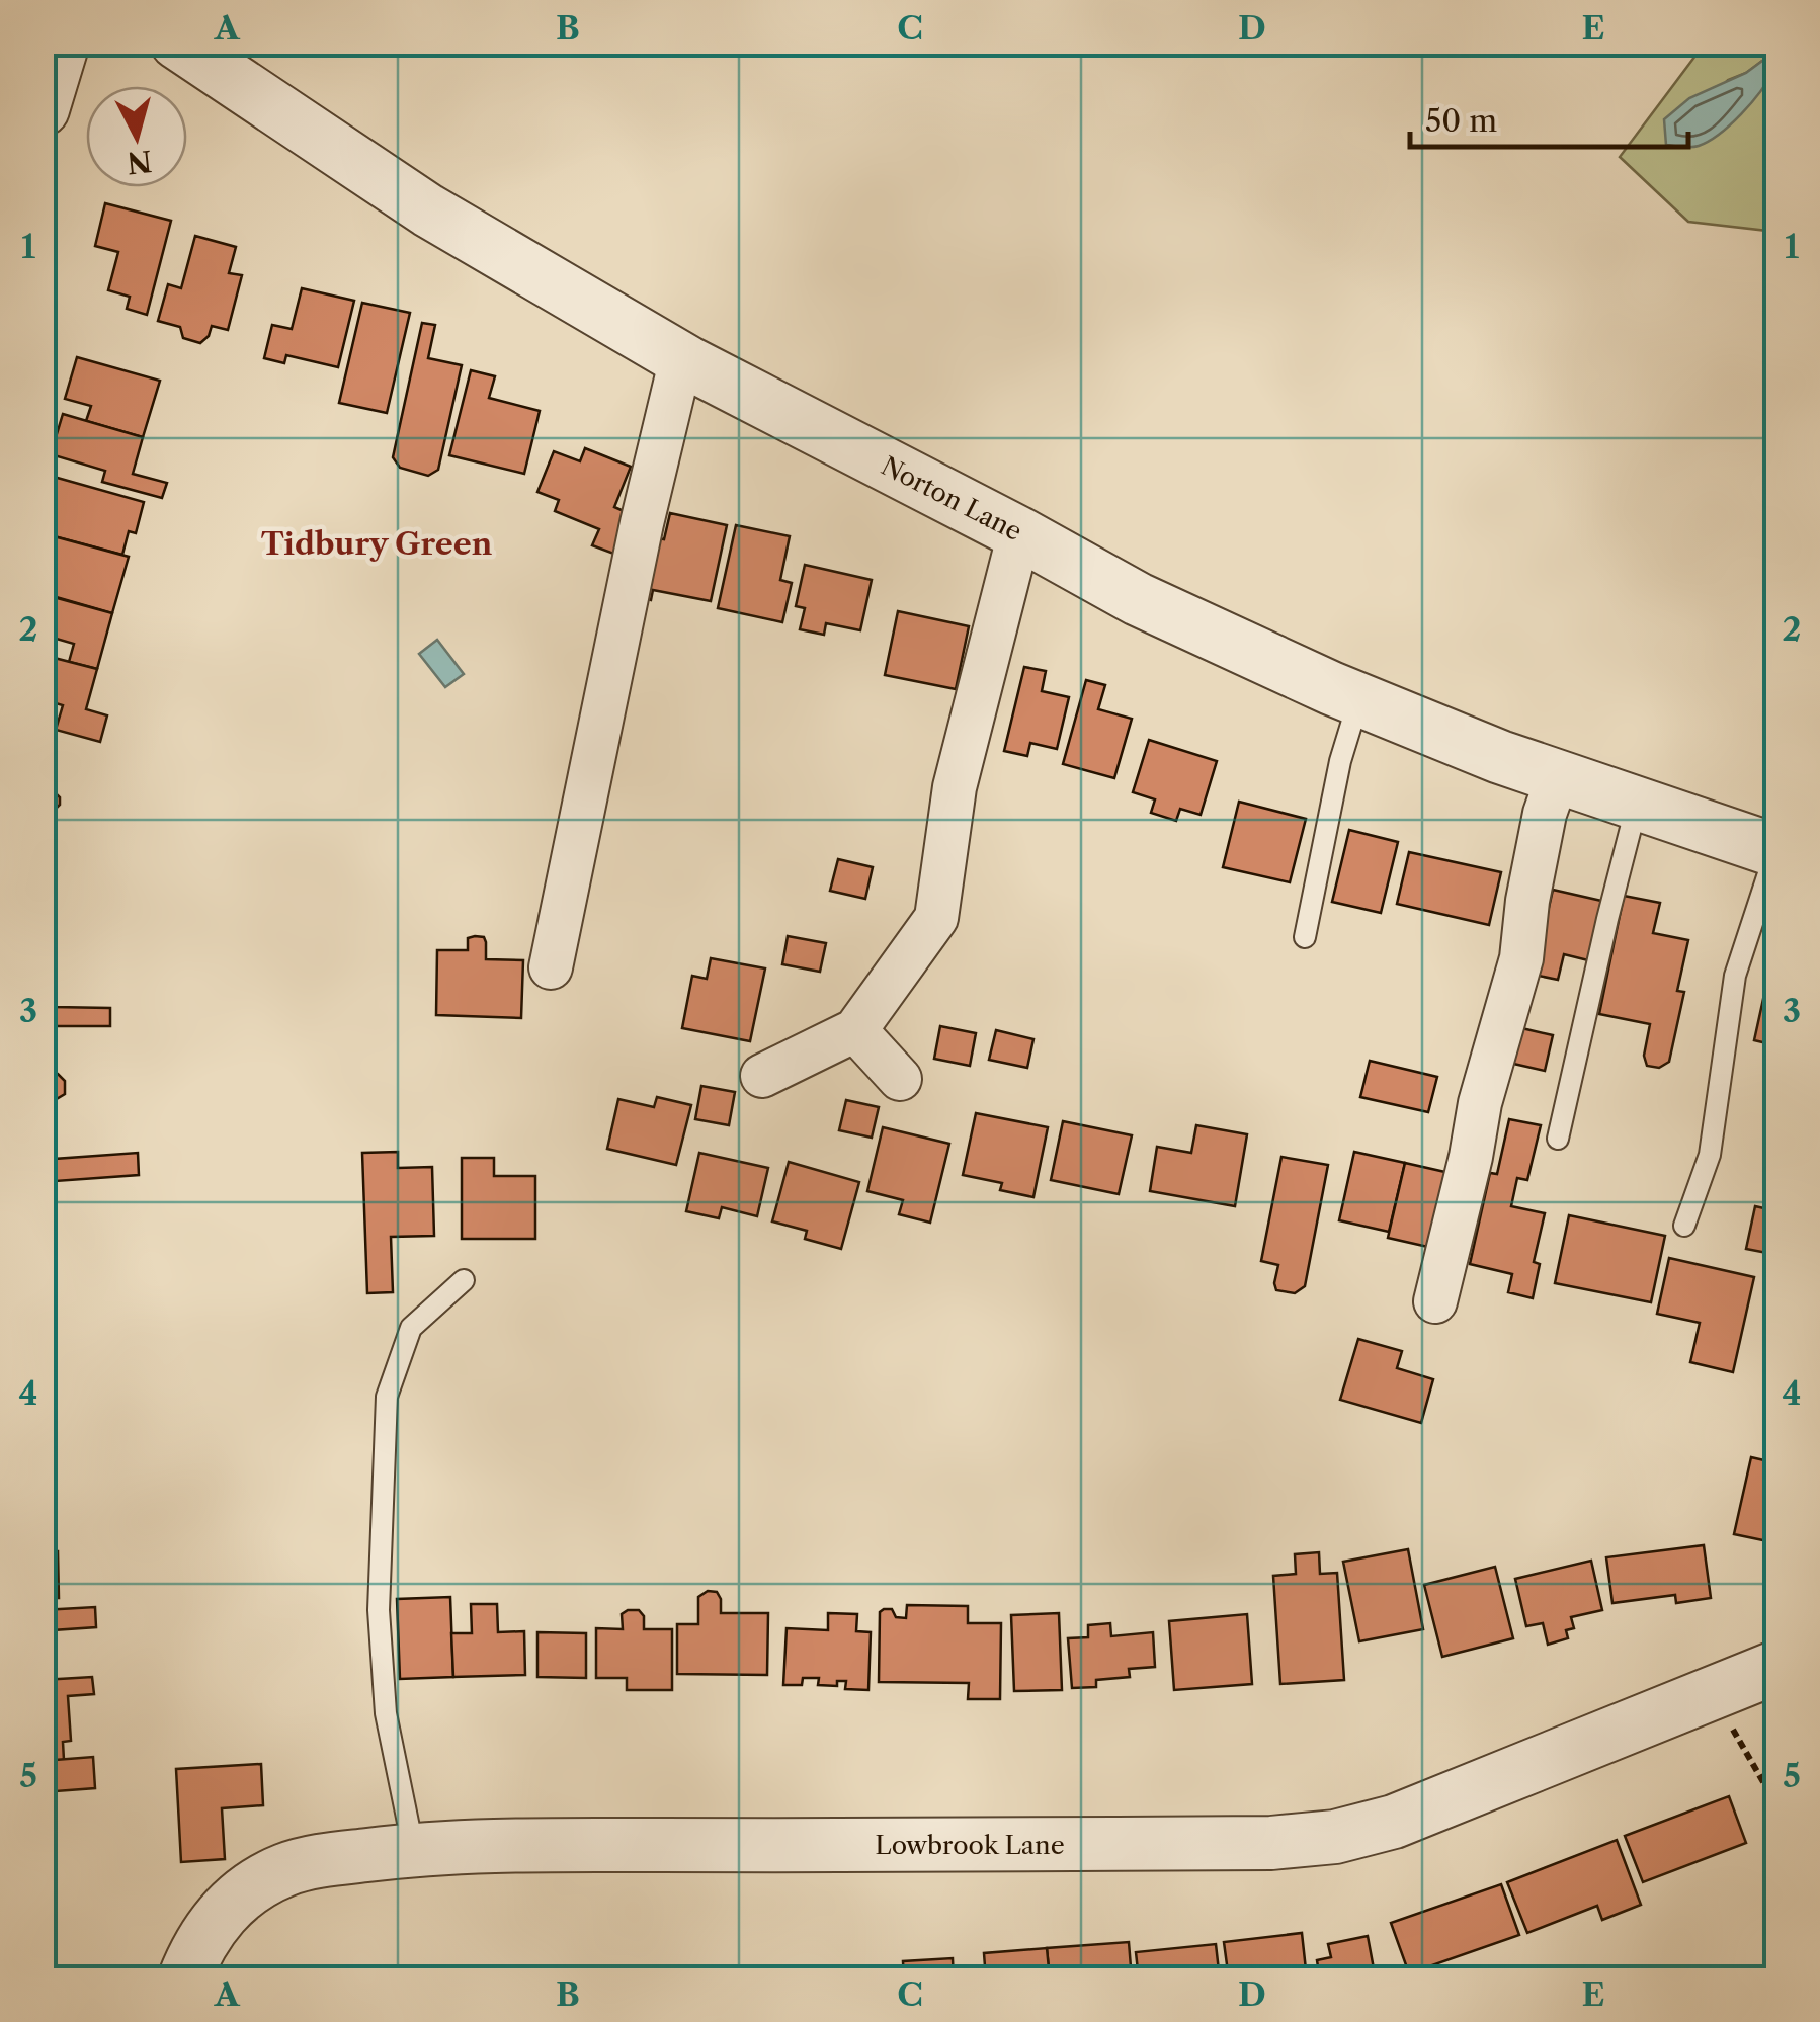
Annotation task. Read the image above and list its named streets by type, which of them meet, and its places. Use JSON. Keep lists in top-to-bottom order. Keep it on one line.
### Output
{"streets":{"street":["Norton Lane","Lowbrook Lane"]},"districts":["Tidbury Green"],"scale_bar":"50 m","north":"bottom","grid":{"columns":["A","B","C","D","E"],"rows":["1","2","3","4","5"]}}
